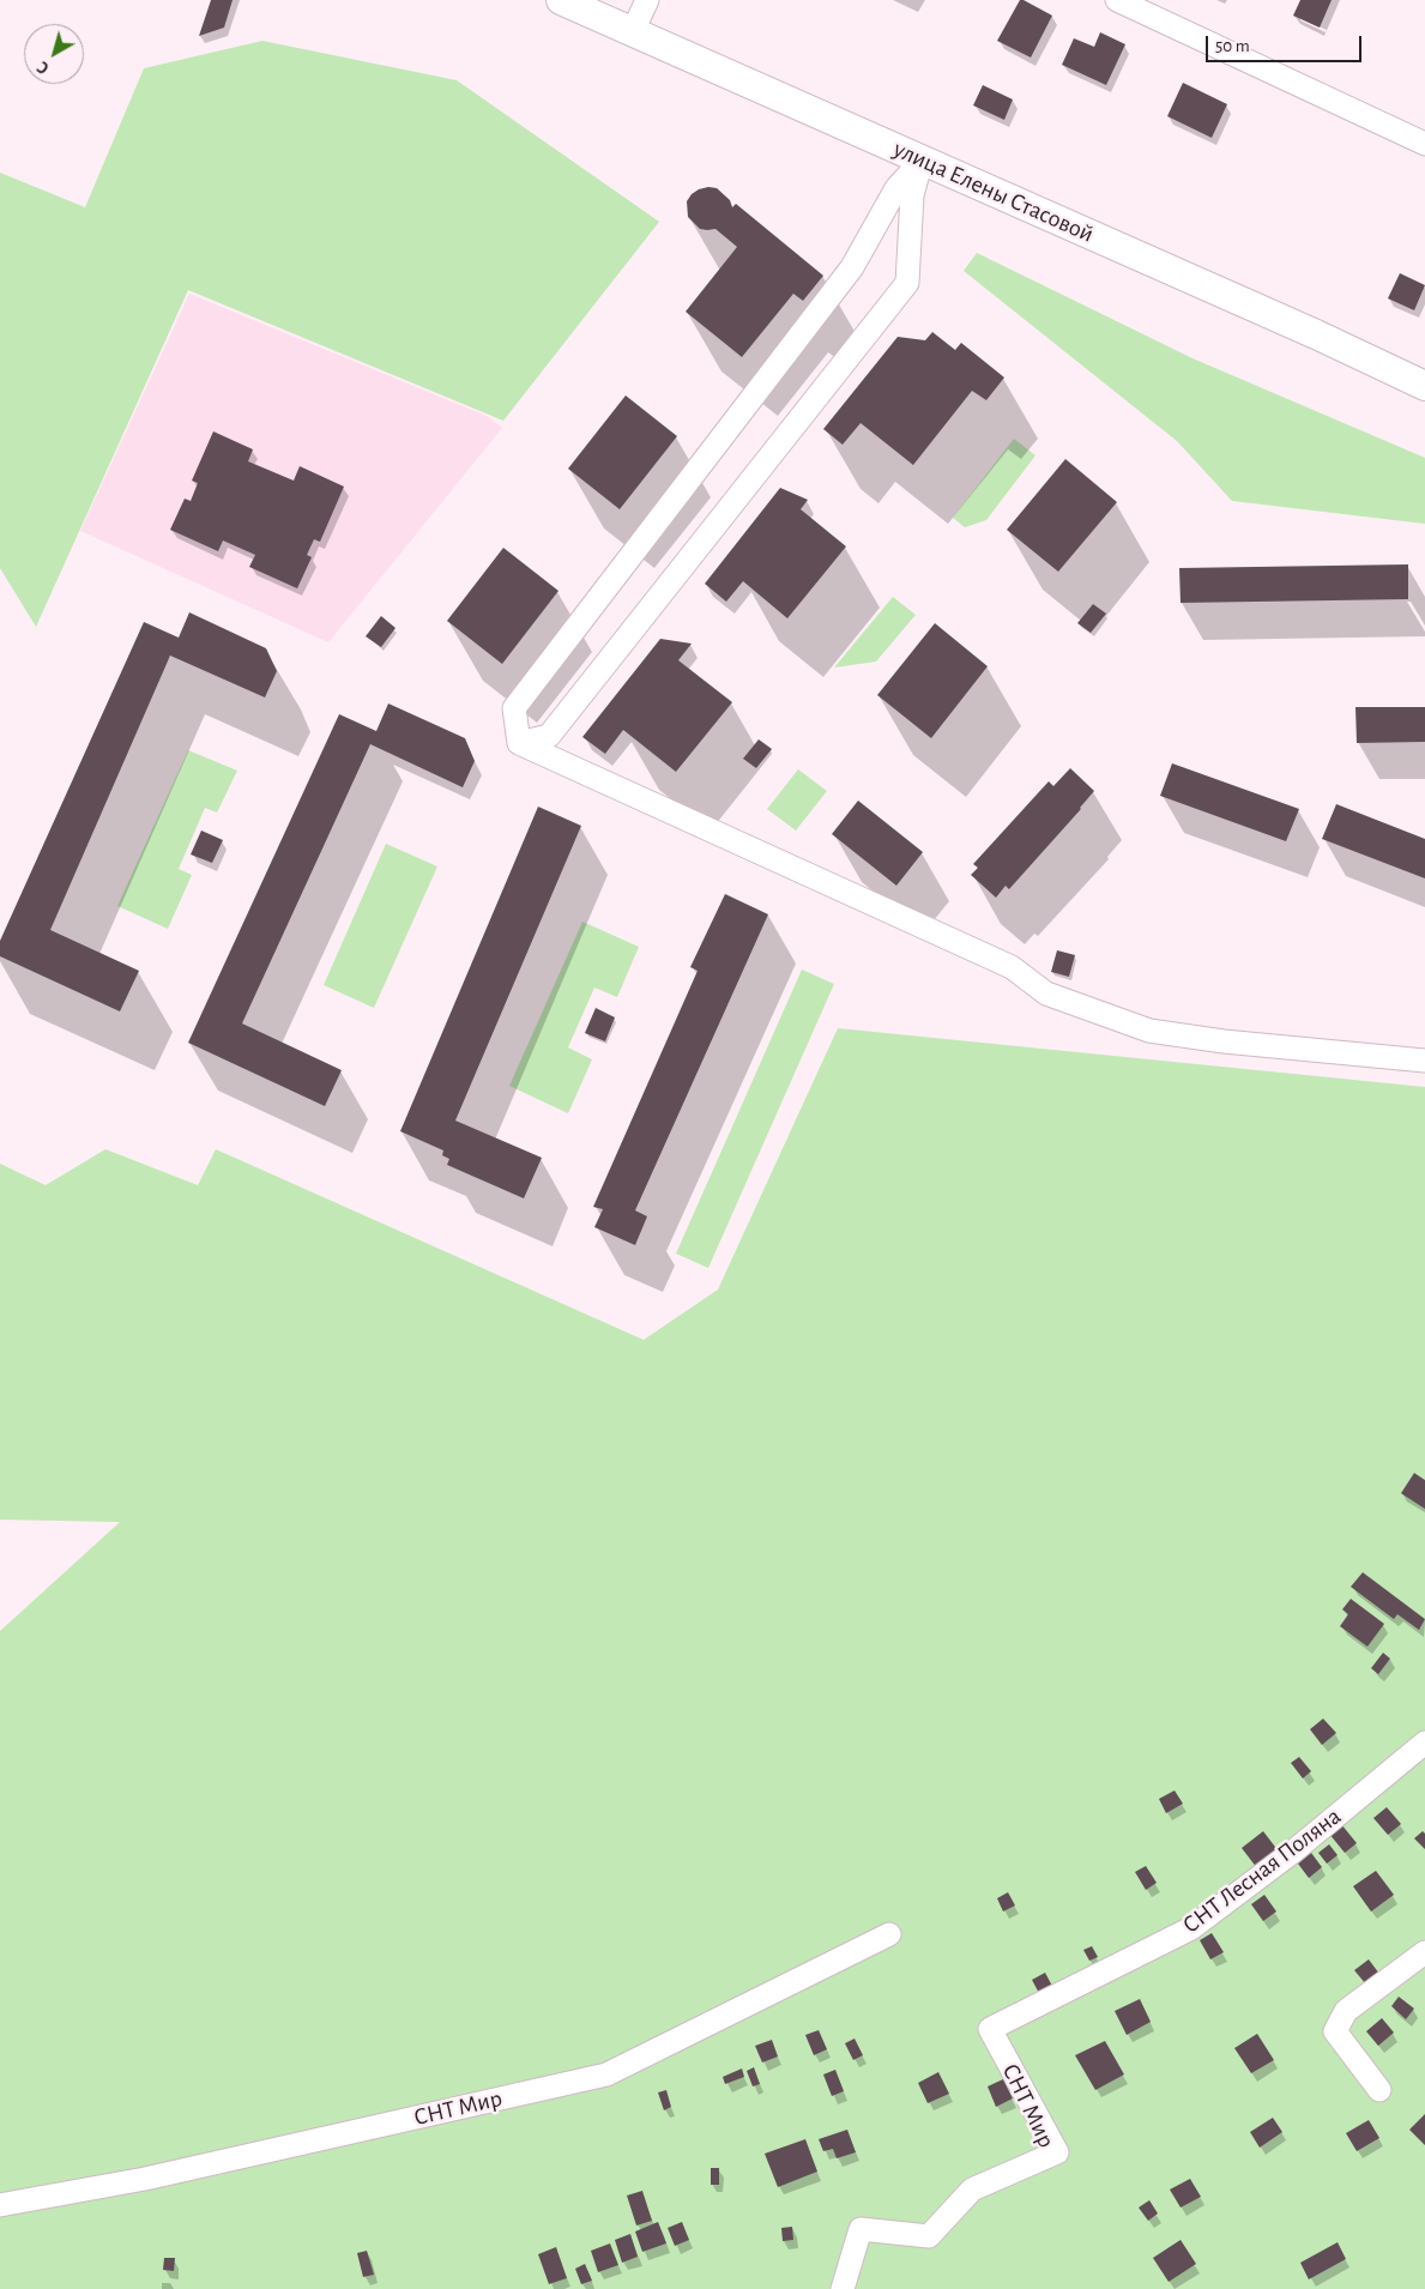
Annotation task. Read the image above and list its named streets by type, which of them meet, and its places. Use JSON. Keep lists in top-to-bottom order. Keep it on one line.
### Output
{"streets":{"main road":["улица Елены Стасовой"],"street":["СНТ Лесная Поляна","СНТ Мир"]},"crossings":[["СНТ Лесная Поляна","СНТ Мир"]],"scale_bar":"50 m","north":"bottom left"}
